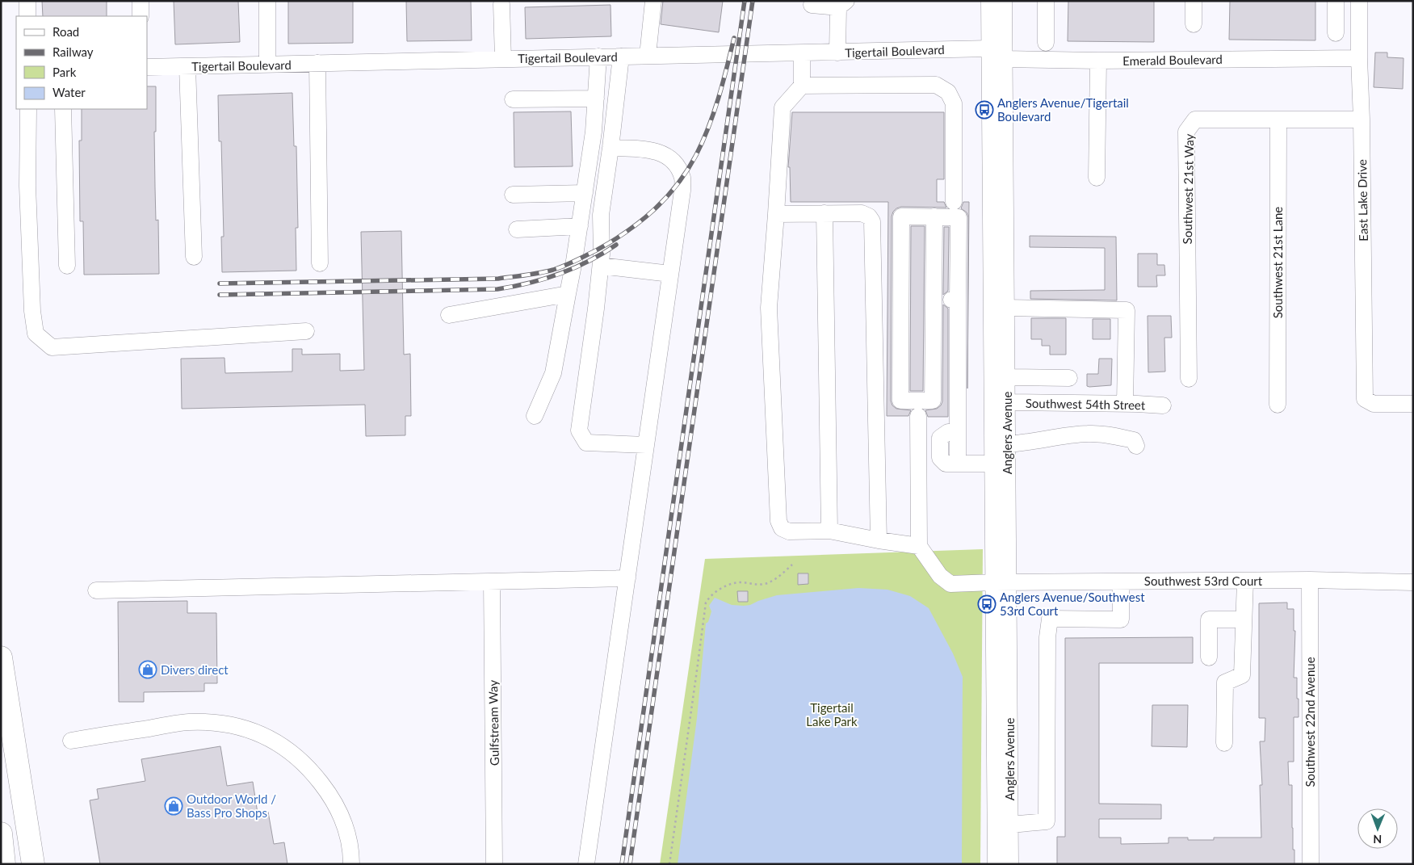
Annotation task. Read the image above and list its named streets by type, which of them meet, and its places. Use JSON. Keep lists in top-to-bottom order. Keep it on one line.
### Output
{"streets":{"street":["Tigertail Boulevard","Emerald Boulevard","Southwest 21st Way","East Lake Drive","Southwest 21st Lane","Southwest 54th Street","Anglers Avenue","Southwest 53rd Court","Southwest 22nd Avenue","Gulfstream Way"]},"crossings":[["Tigertail Boulevard","Anglers Avenue"],["Emerald Boulevard","East Lake Drive"],["Emerald Boulevard","Anglers Avenue"],["Southwest 21st Way","East Lake Drive"],["Southwest 21st Way","Southwest 21st Lane"],["Southwest 54th Street","Anglers Avenue"],["Anglers Avenue","Southwest 53rd Court"],["Southwest 53rd Court","Southwest 22nd Avenue"]],"parks":["Tigertail Lake Park"],"places":{"bus stop":["Anglers Avenue/Tigertail Boulevard","Anglers Avenue/Southwest 53rd Court"],"shop":["Divers direct","Outdoor World / Bass Pro Shops"]},"legend":["Road","Railway","Park","Water"],"north":"bottom"}
